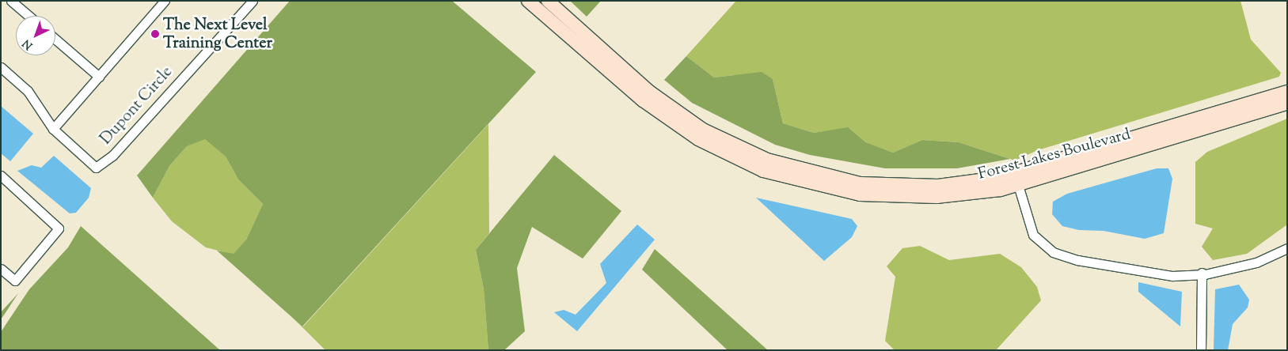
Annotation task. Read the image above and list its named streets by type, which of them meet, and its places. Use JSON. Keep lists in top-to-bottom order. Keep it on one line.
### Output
{"streets":{"main road":["Forest Lakes Boulevard"],"street":["Dupont Circle"]},"places":["The Next Level Training Center"],"north":"bottom left"}
